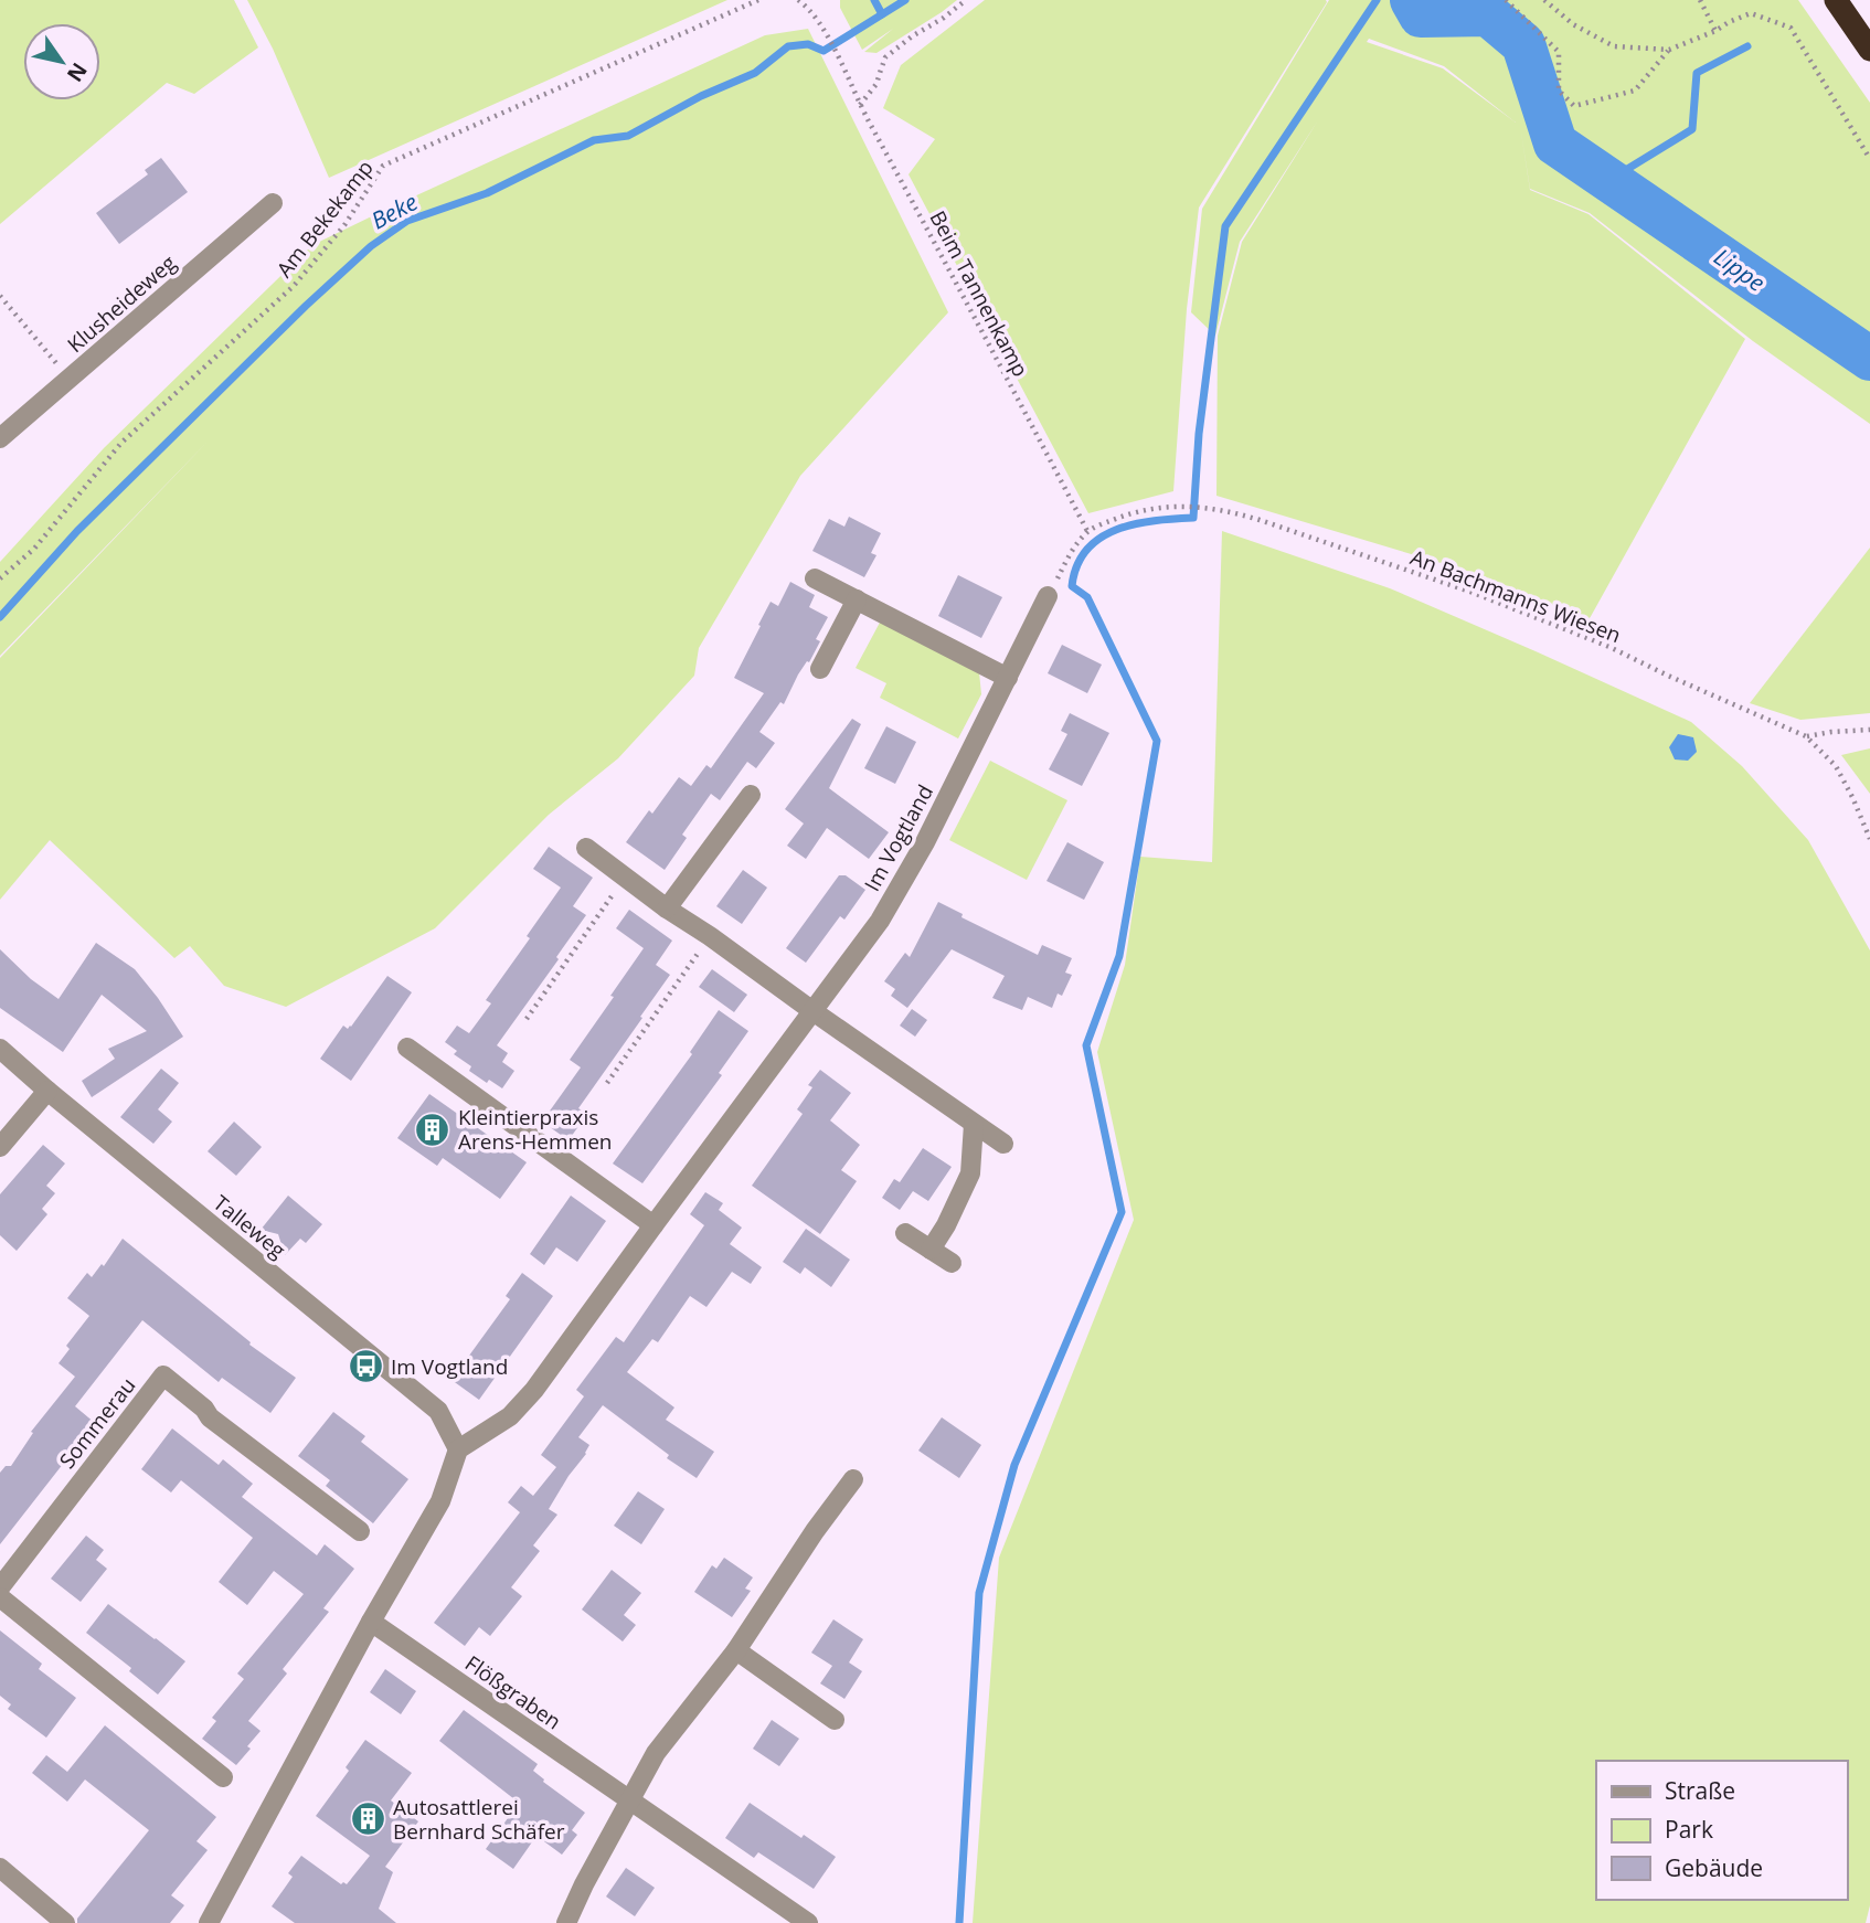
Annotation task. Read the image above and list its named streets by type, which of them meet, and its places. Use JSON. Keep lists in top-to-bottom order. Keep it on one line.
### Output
{"streets":{"street":["Klusheideweg","Im Vogtland","Talleweg","Sommerau","Flößgraben"],"path":["Am Bekekamp","Beim Tannenkamp","An Bachmanns Wiesen"]},"crossings":[["Beim Tannenkamp","An Bachmanns Wiesen"],["Im Vogtland","Talleweg"]],"water":["Beke","Lippe"],"places":{"building":["Kleintierpraxis Arens-Hemmen","Autosattlerei Bernhard Schäfer"],"bus stop":["Im Vogtland"]},"legend":["Straße","Park","Gebäude"],"north":"bottom right"}
